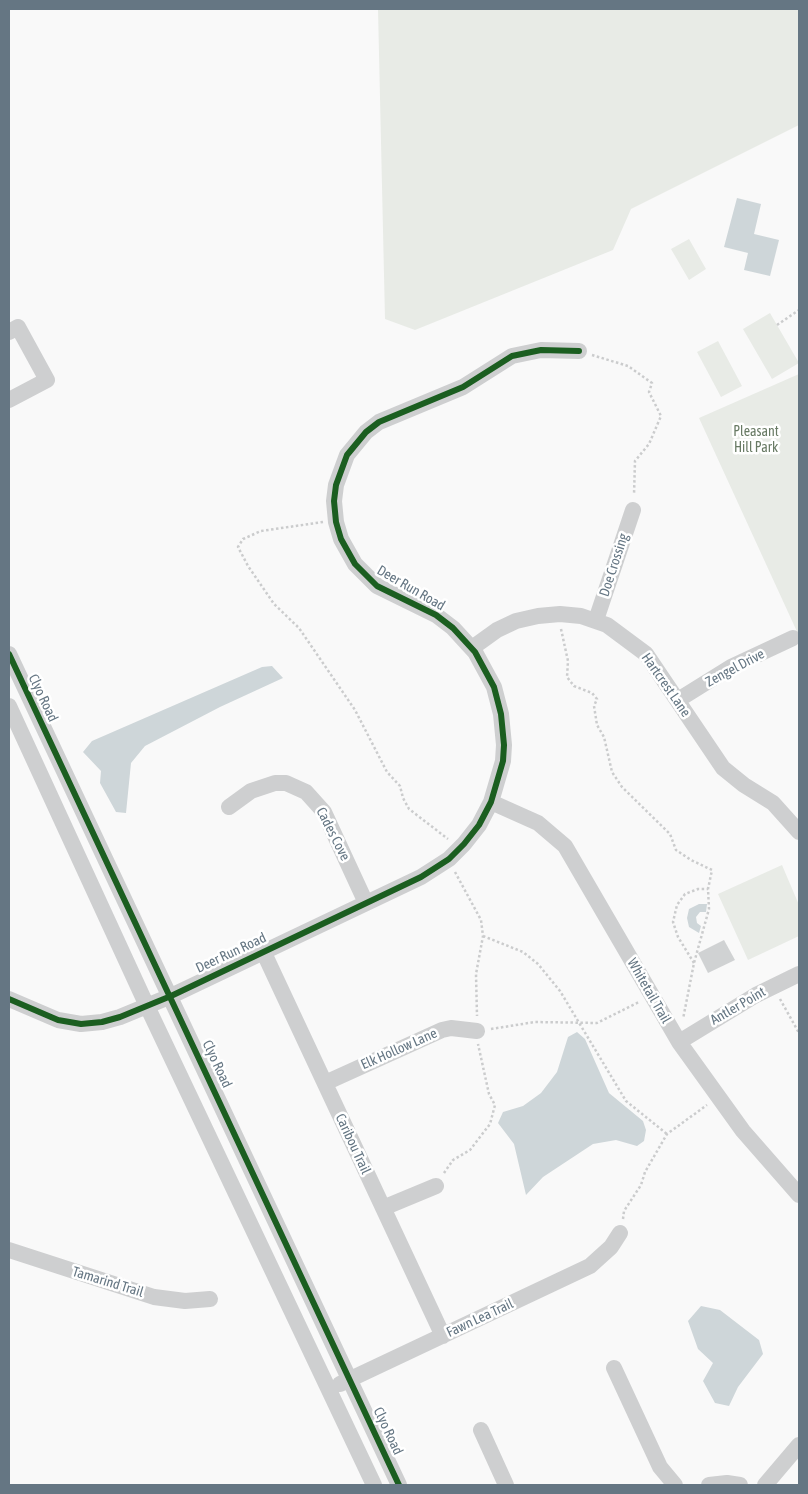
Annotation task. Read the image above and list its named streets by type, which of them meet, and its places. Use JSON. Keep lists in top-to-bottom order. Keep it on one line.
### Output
{"streets":{"street":["Doe Crossing","Deer Run Road","Zengel Drive","Hartcrest Lane","Clyo Road","Cades Cove","Whitetail Trail","Antler Point","Elk Hollow Lane","Caribou Trail","Tamarind Trail","Fawn Lea Trail"]},"crossings":[["Doe Crossing","Hartcrest Lane"],["Deer Run Road","Hartcrest Lane"],["Deer Run Road","Clyo Road"],["Deer Run Road","Cades Cove"],["Deer Run Road","Whitetail Trail"],["Deer Run Road","Caribou Trail"],["Zengel Drive","Hartcrest Lane"],["Clyo Road","Fawn Lea Trail"],["Whitetail Trail","Antler Point"],["Elk Hollow Lane","Caribou Trail"],["Caribou Trail","Fawn Lea Trail"]],"parks":["Pleasant Hill Park"]}
